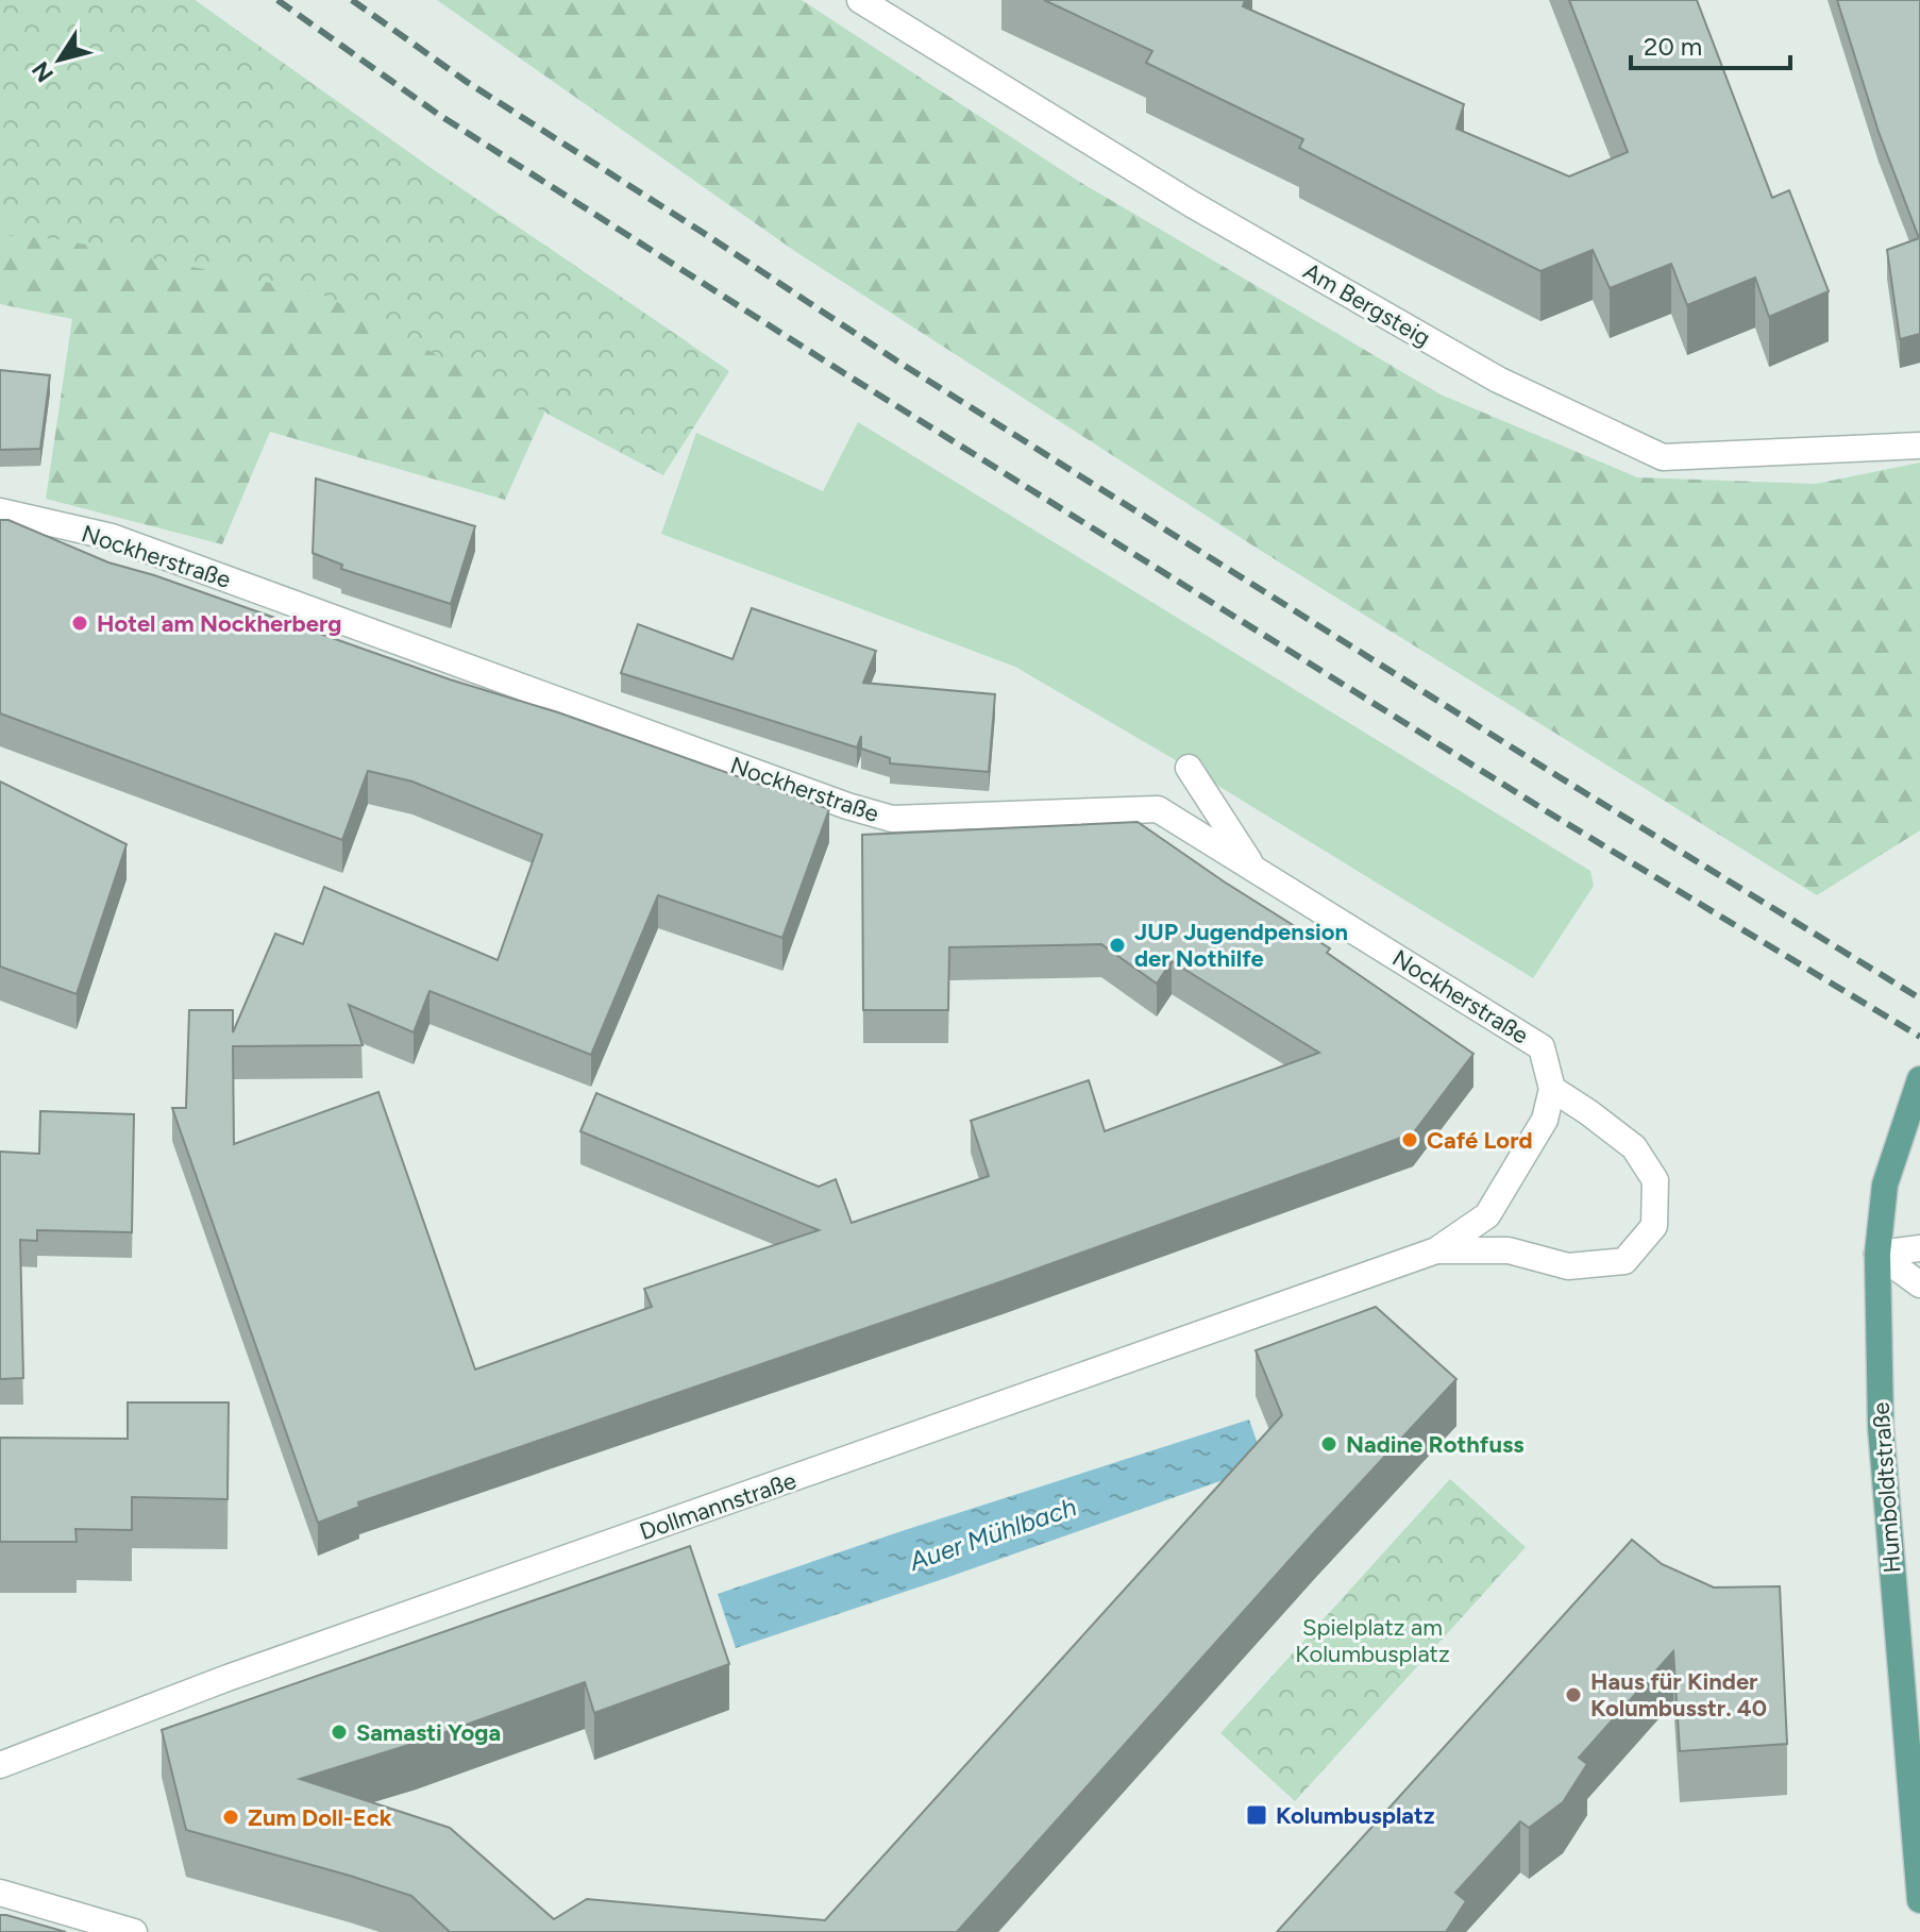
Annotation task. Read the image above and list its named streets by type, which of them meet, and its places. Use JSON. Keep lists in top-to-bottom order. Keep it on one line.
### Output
{"streets":{"main road":["Humboldtstraße"],"street":["Am Bergsteig","Nockherstraße","Dollmannstraße"]},"crossings":[["Nockherstraße","Dollmannstraße"]],"water":["Auer Mühlbach"],"parks":["Spielplatz am Kolumbusplatz"],"places":{"other":["Hotel am Nockherberg","JUP Jugendpension der Nothilfe","Café Lord","Nadine Rothfuss","Haus für Kinder Kolumbusstr. 40","Samasti Yoga","Zum Doll-Eck"],"transit":["Kolumbusplatz"]},"scale_bar":"20 m","north":"bottom left"}
